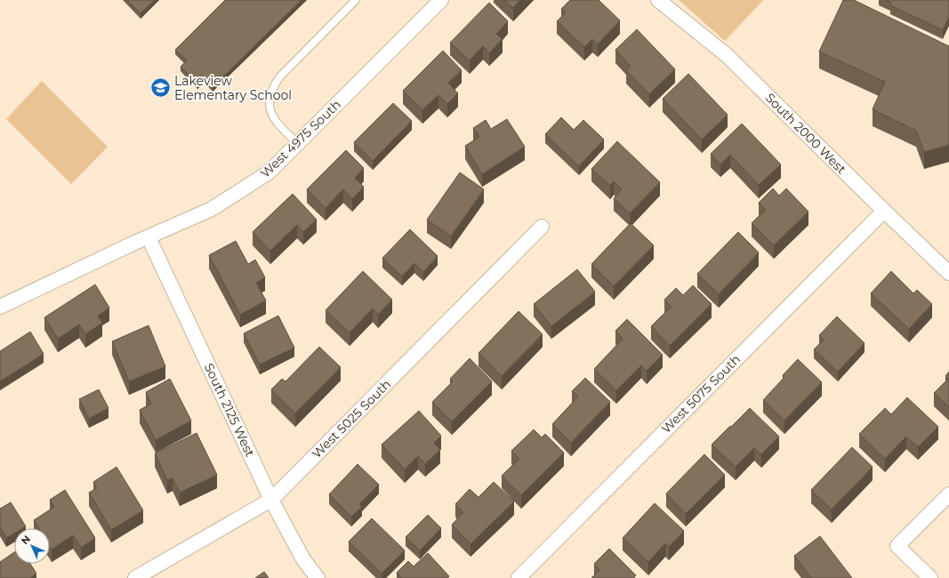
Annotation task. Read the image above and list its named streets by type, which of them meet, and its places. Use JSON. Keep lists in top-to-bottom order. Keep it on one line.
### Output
{"streets":{"street":["South 2000 West","West 4975 South","West 5075 South","South 2125 West","West 5025 South"]},"crossings":[["South 2000 West","West 5075 South"],["West 4975 South","South 2125 West"],["South 2125 West","West 5025 South"]],"places":{"school or university":["Lakeview Elementary School"]},"north":"top left"}
